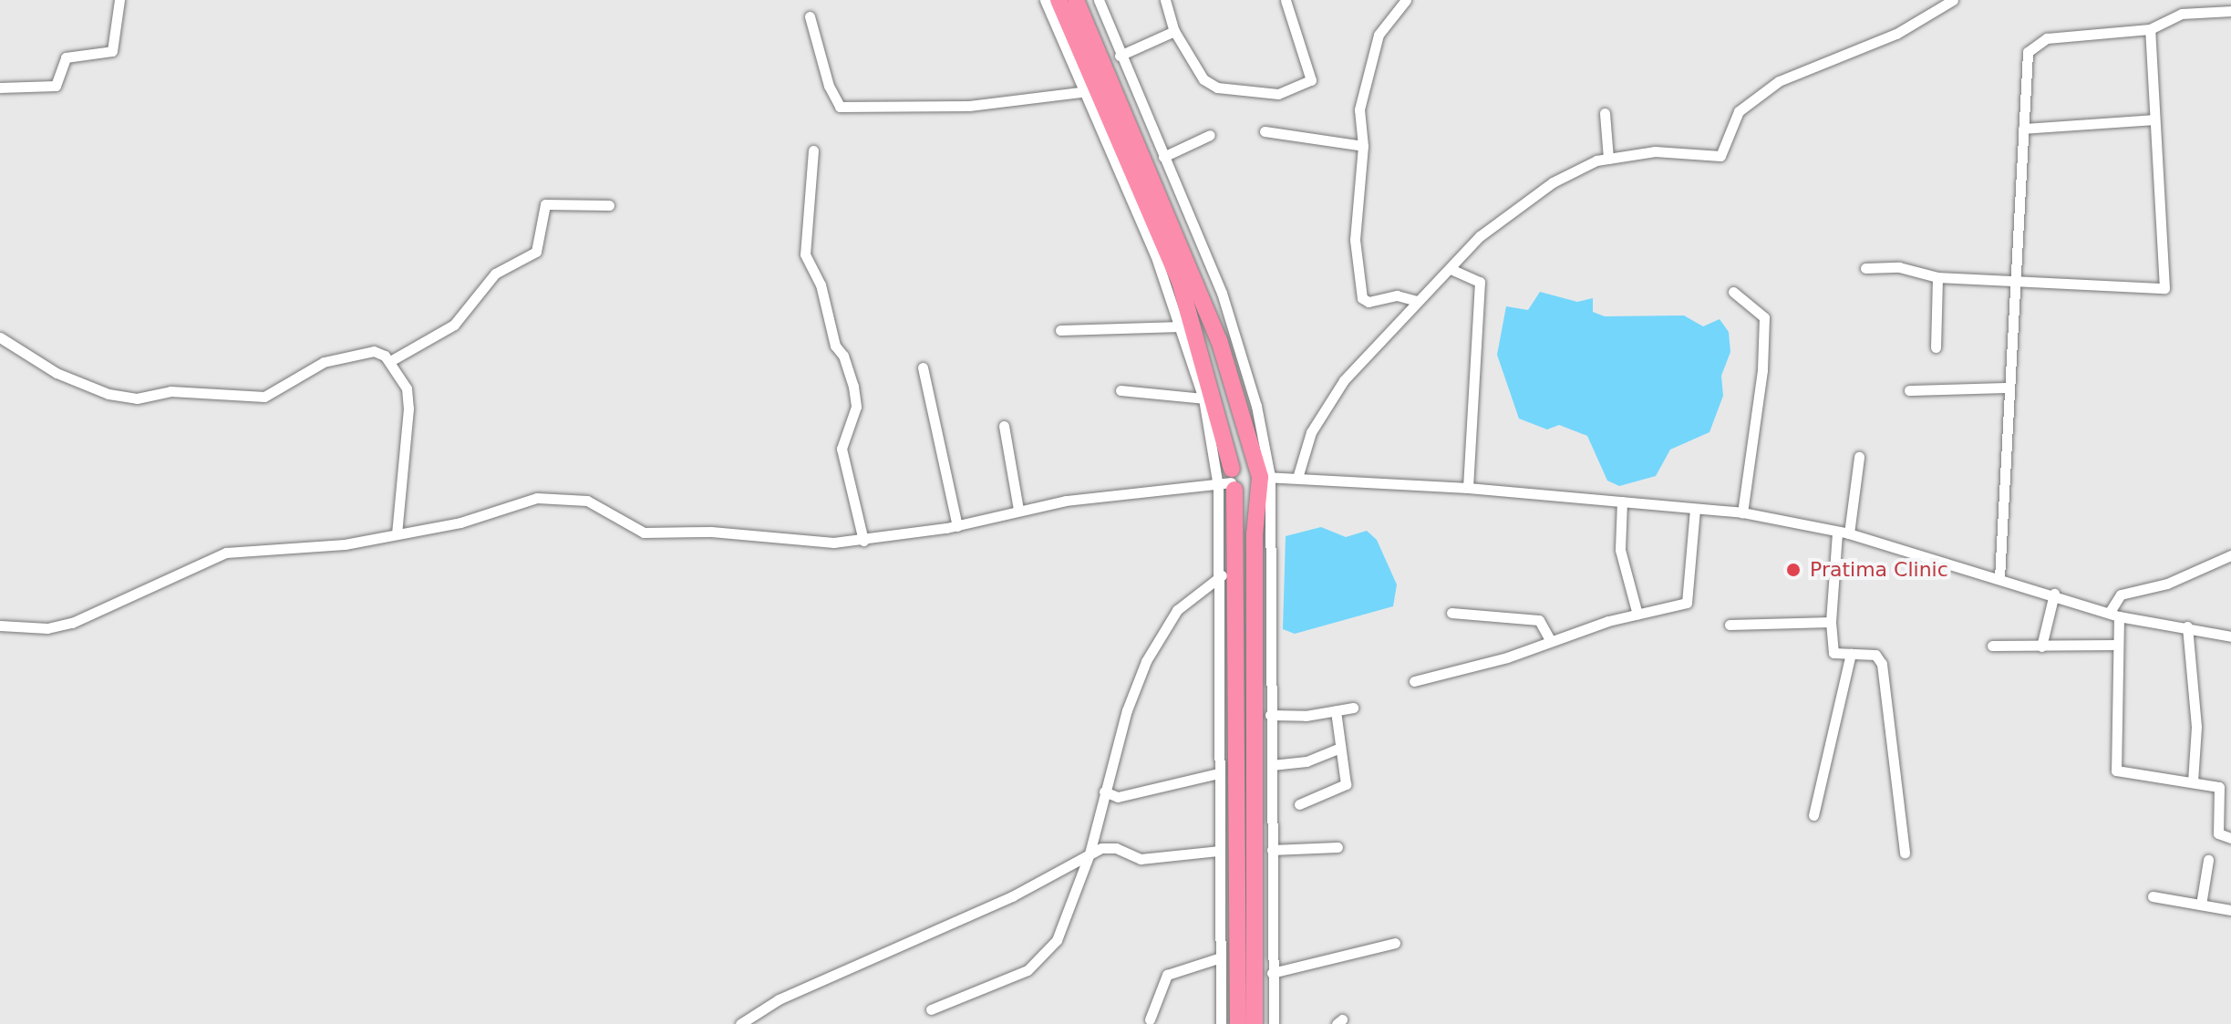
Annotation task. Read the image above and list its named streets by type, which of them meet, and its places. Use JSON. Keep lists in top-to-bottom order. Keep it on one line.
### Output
{"places":["Pratima Clinic"]}
